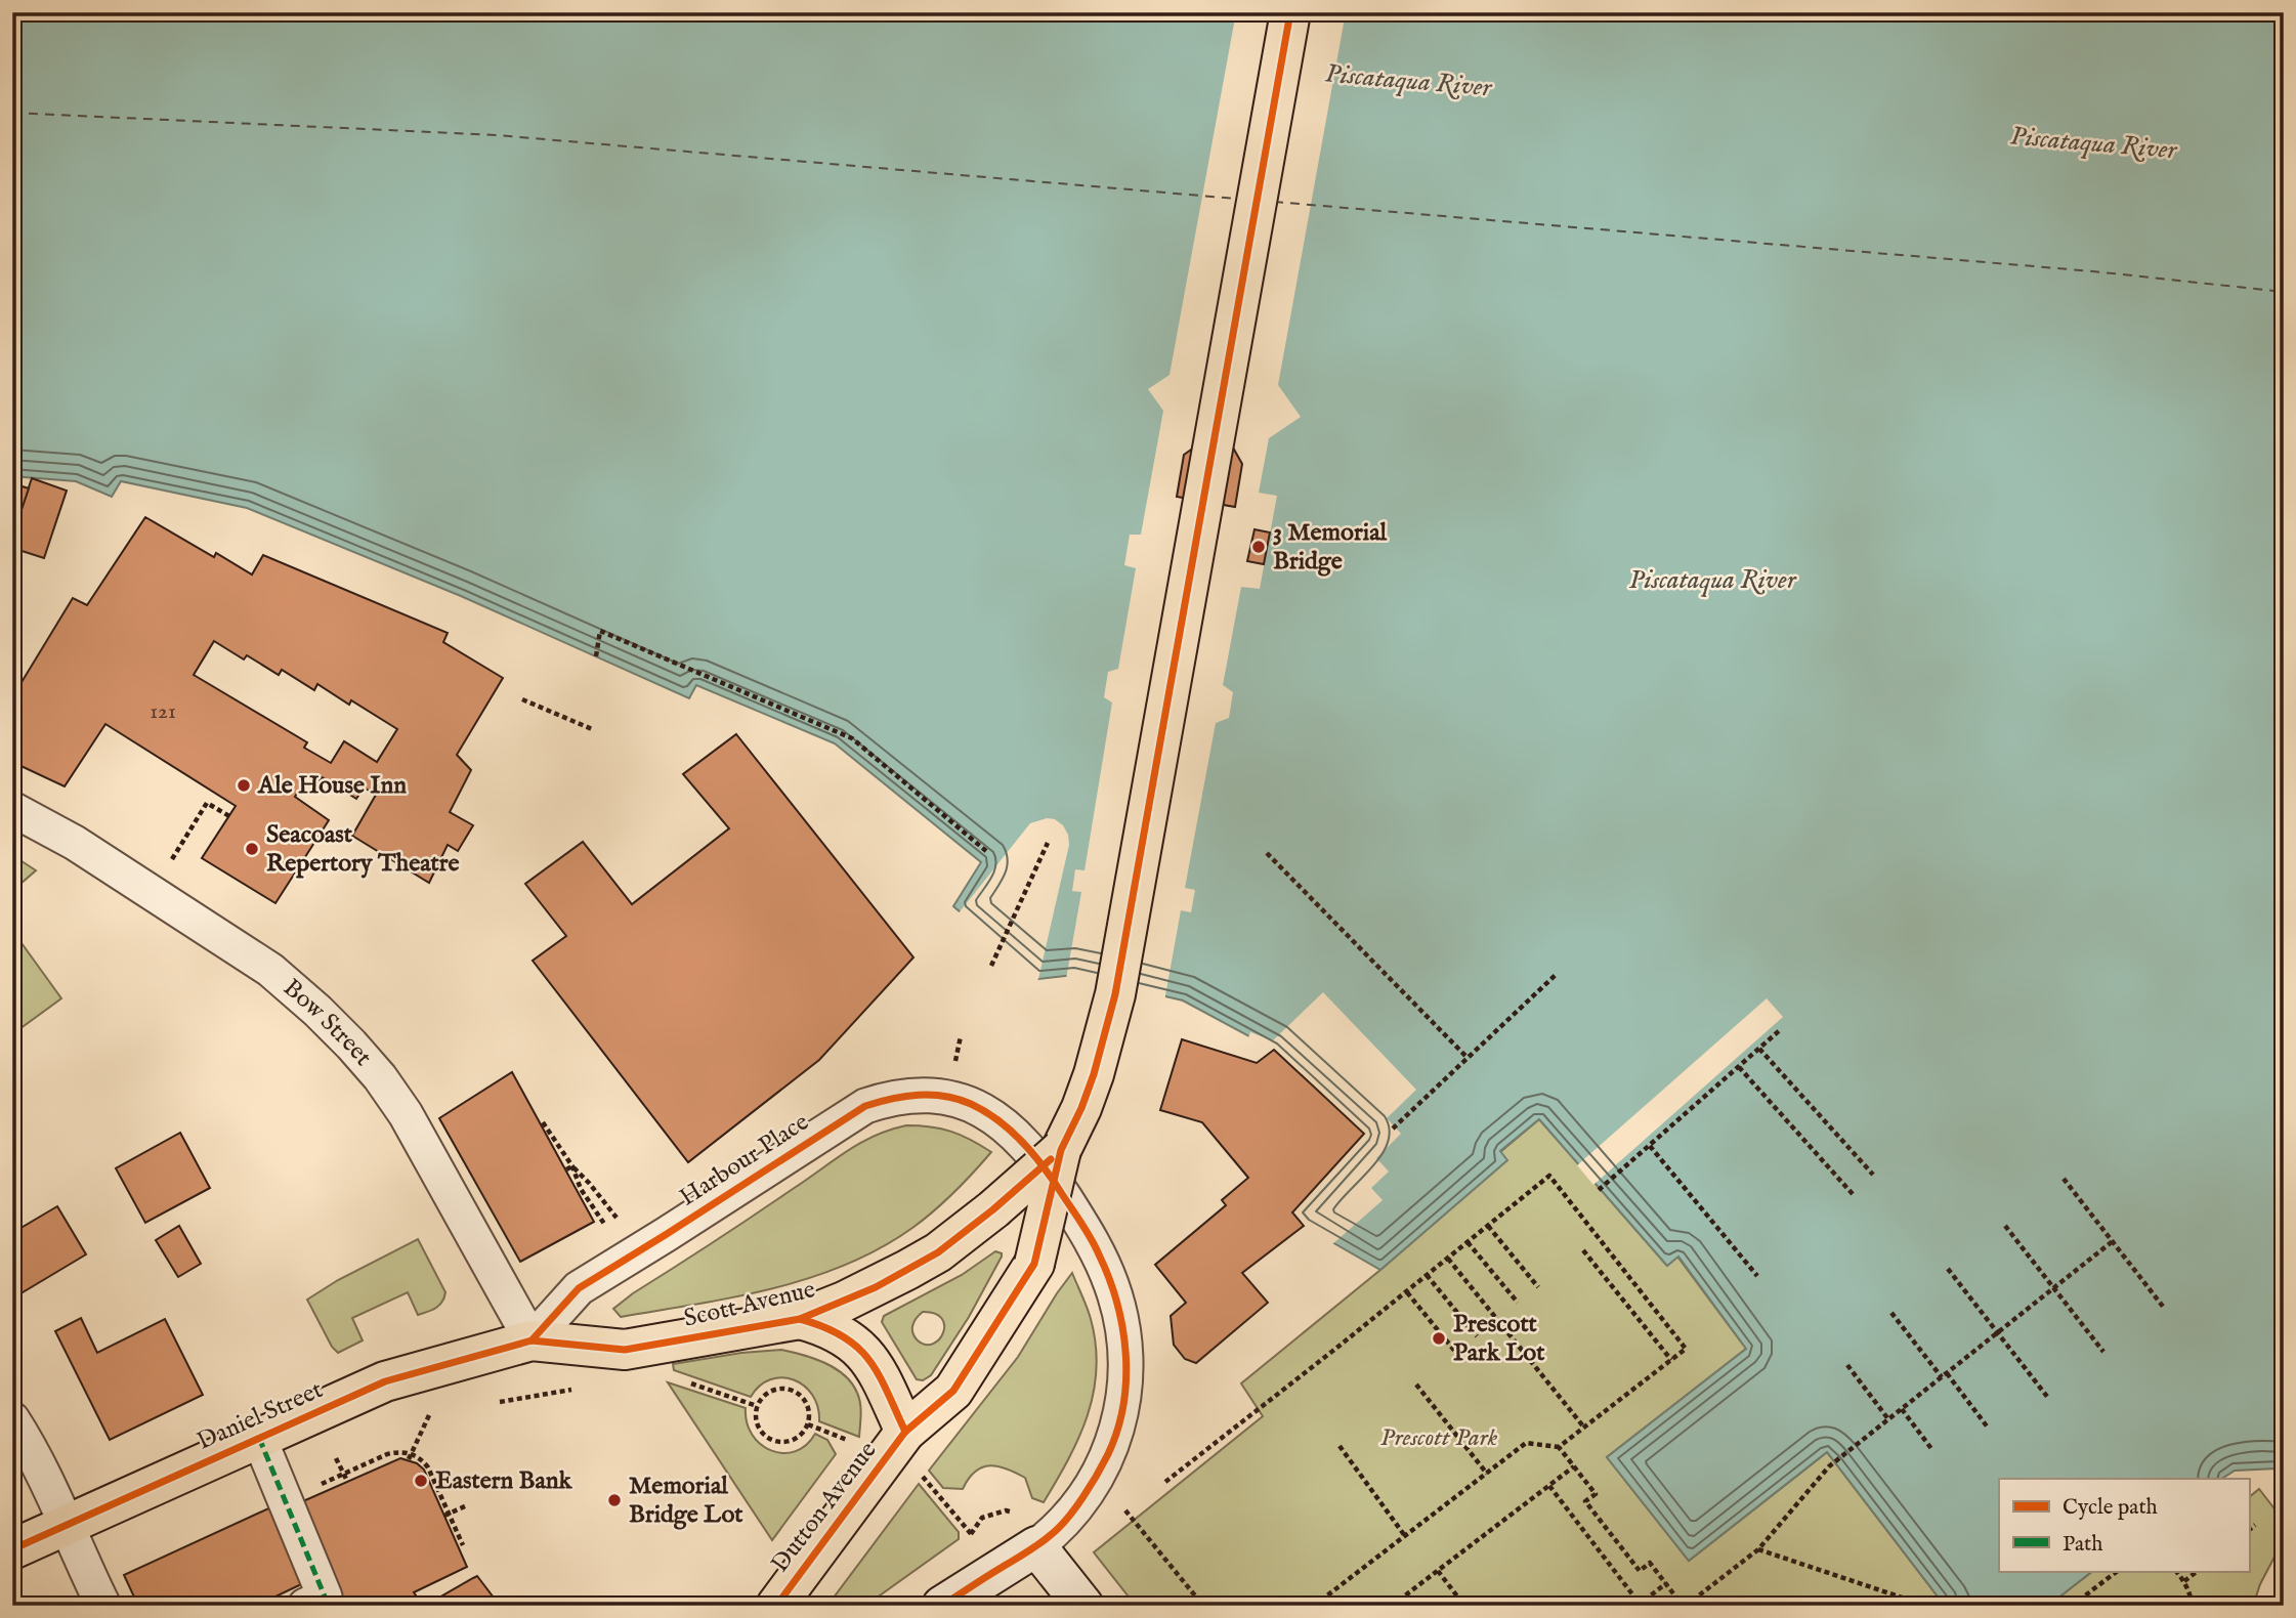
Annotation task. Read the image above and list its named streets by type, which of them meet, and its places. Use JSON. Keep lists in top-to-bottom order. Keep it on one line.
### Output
{"streets":{"main road":["Scott Avenue","Daniel Street","Dutton Avenue"],"street":["Bow Street","Harbour Place"]},"crossings":[["Bow Street","Harbour Place"],["Bow Street","Scott Avenue"],["Bow Street","Daniel Street"],["Harbour Place","Scott Avenue"],["Harbour Place","Daniel Street"],["Scott Avenue","Daniel Street"],["Scott Avenue","Dutton Avenue"]],"water":["Piscataqua River"],"parks":["Prescott Park"],"places":["3 Memorial Bridge","Ale House Inn","Seacoast Repertory Theatre","Prescott Park Lot","Eastern Bank","Memorial Bridge Lot"],"house_numbers":["121"],"legend":["Cycle path","Path"]}
